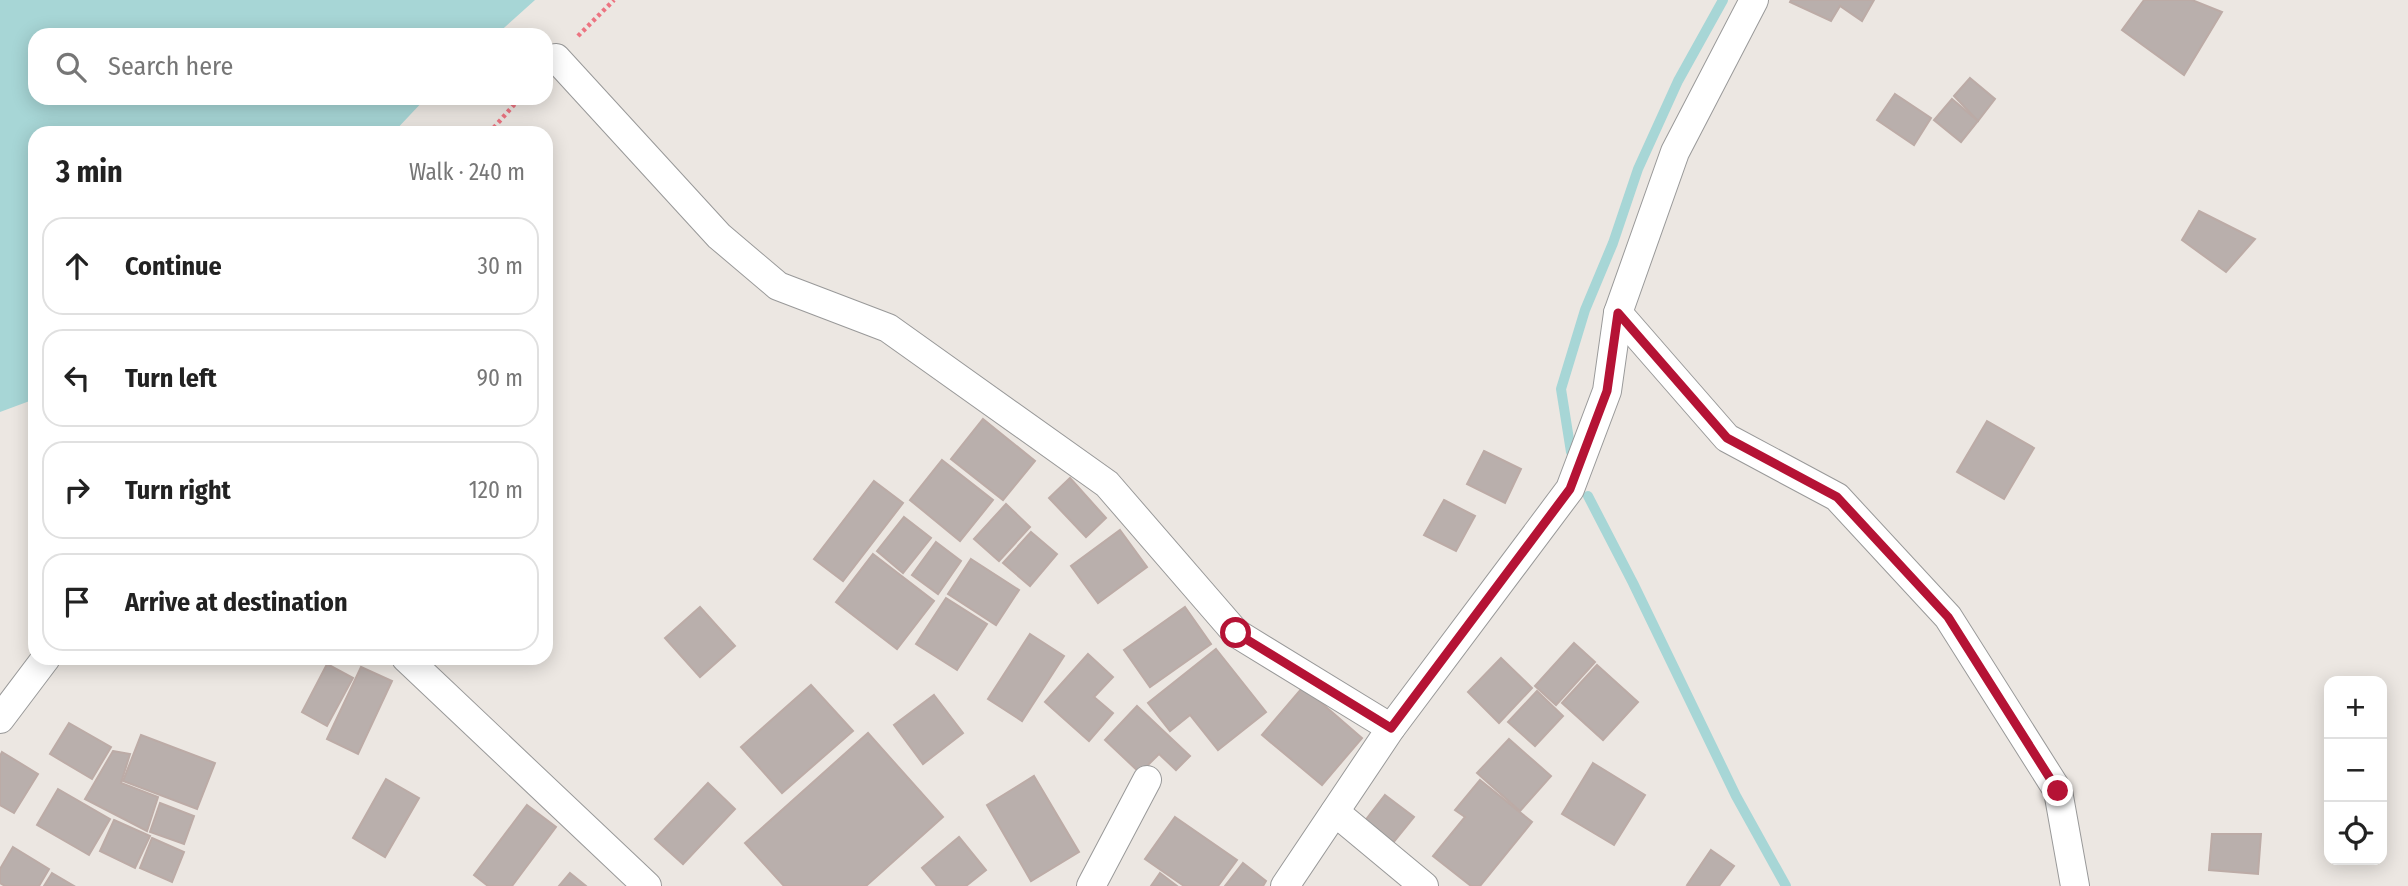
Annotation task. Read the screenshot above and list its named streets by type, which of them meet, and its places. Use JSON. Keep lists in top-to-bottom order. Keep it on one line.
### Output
{"page":{"search":"Search here","heading":["3 min","Walk · 240 m"],"list":[["Continue","30 m"],["Turn left","90 m"],["Turn right","120 m"],"Arrive at destination"],"map_buttons":["+","−"]}}
